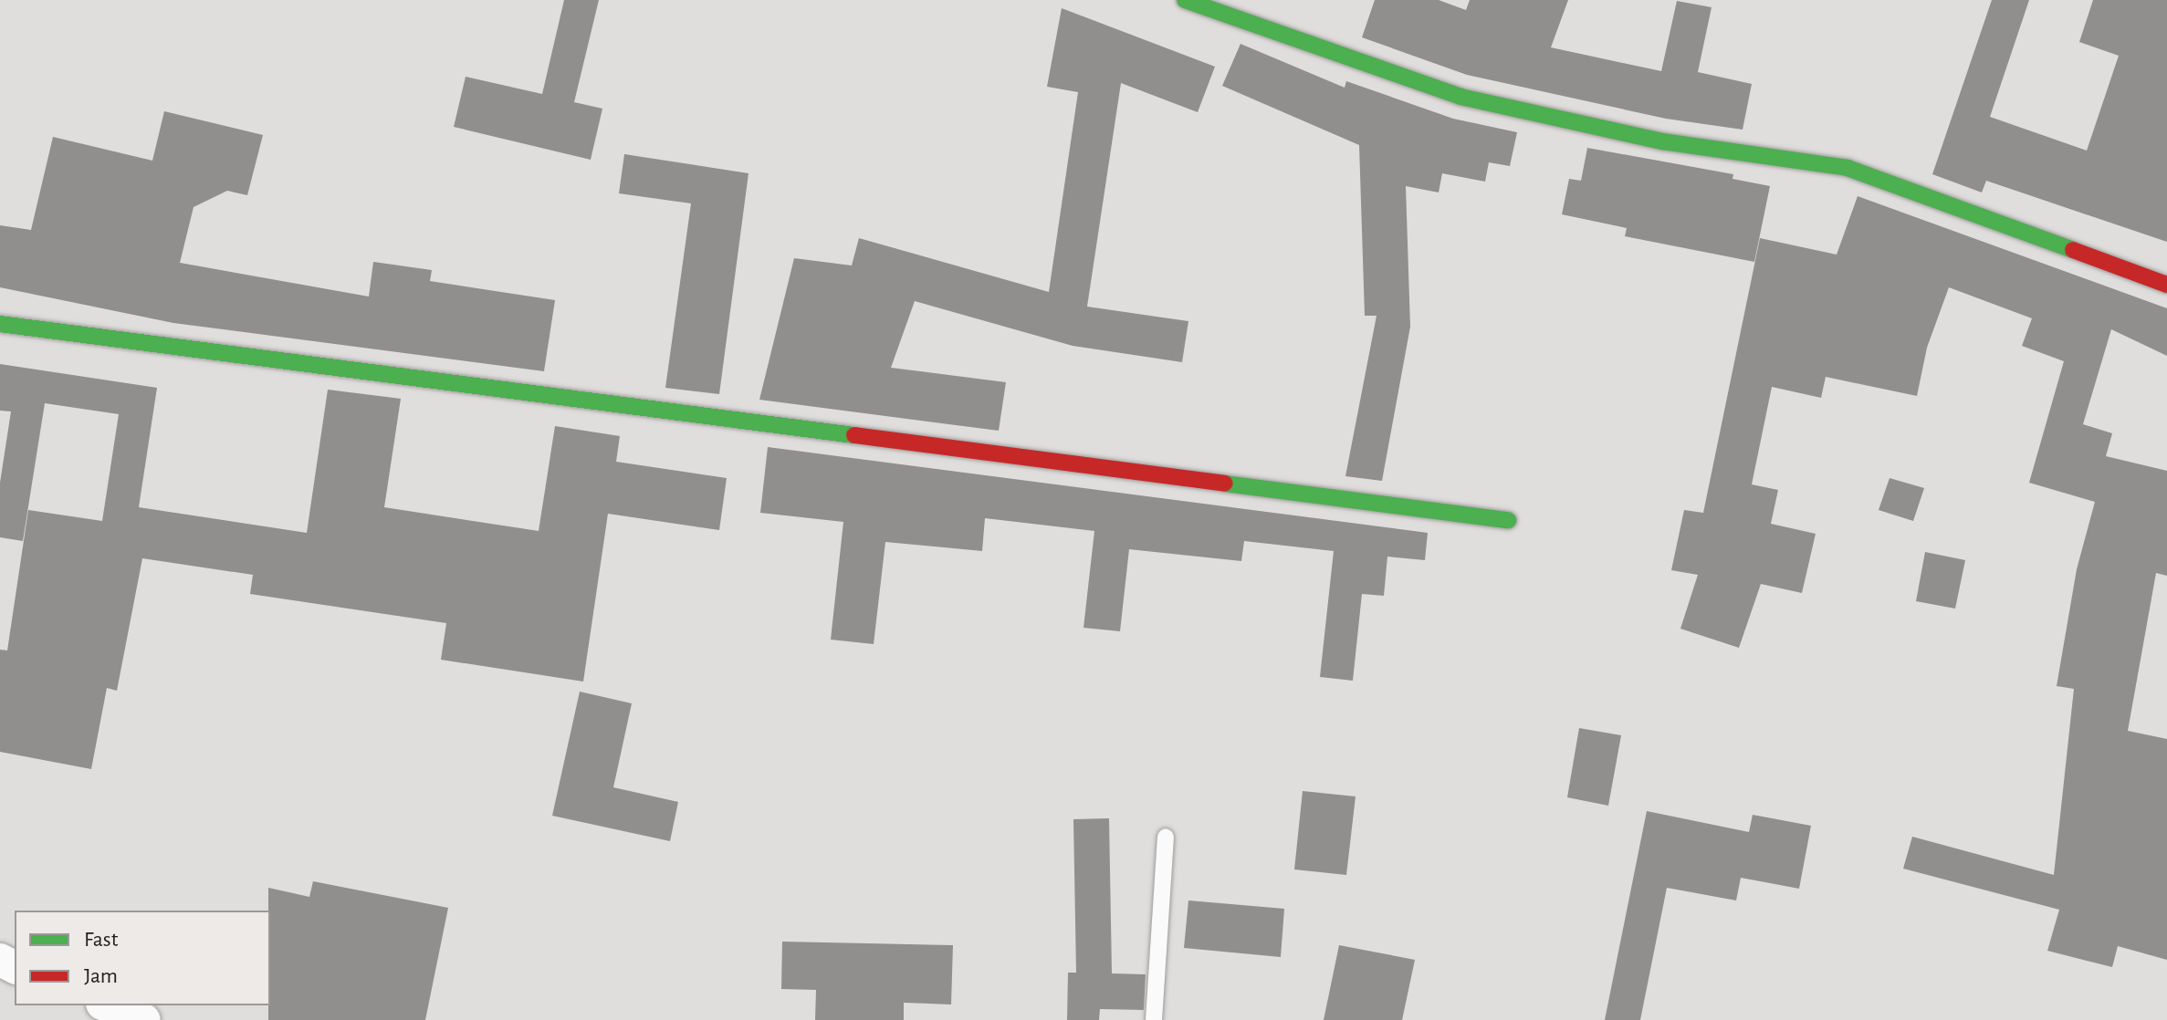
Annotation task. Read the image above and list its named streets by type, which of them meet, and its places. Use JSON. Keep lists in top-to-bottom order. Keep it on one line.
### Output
{"legend":["Fast","Jam"]}
